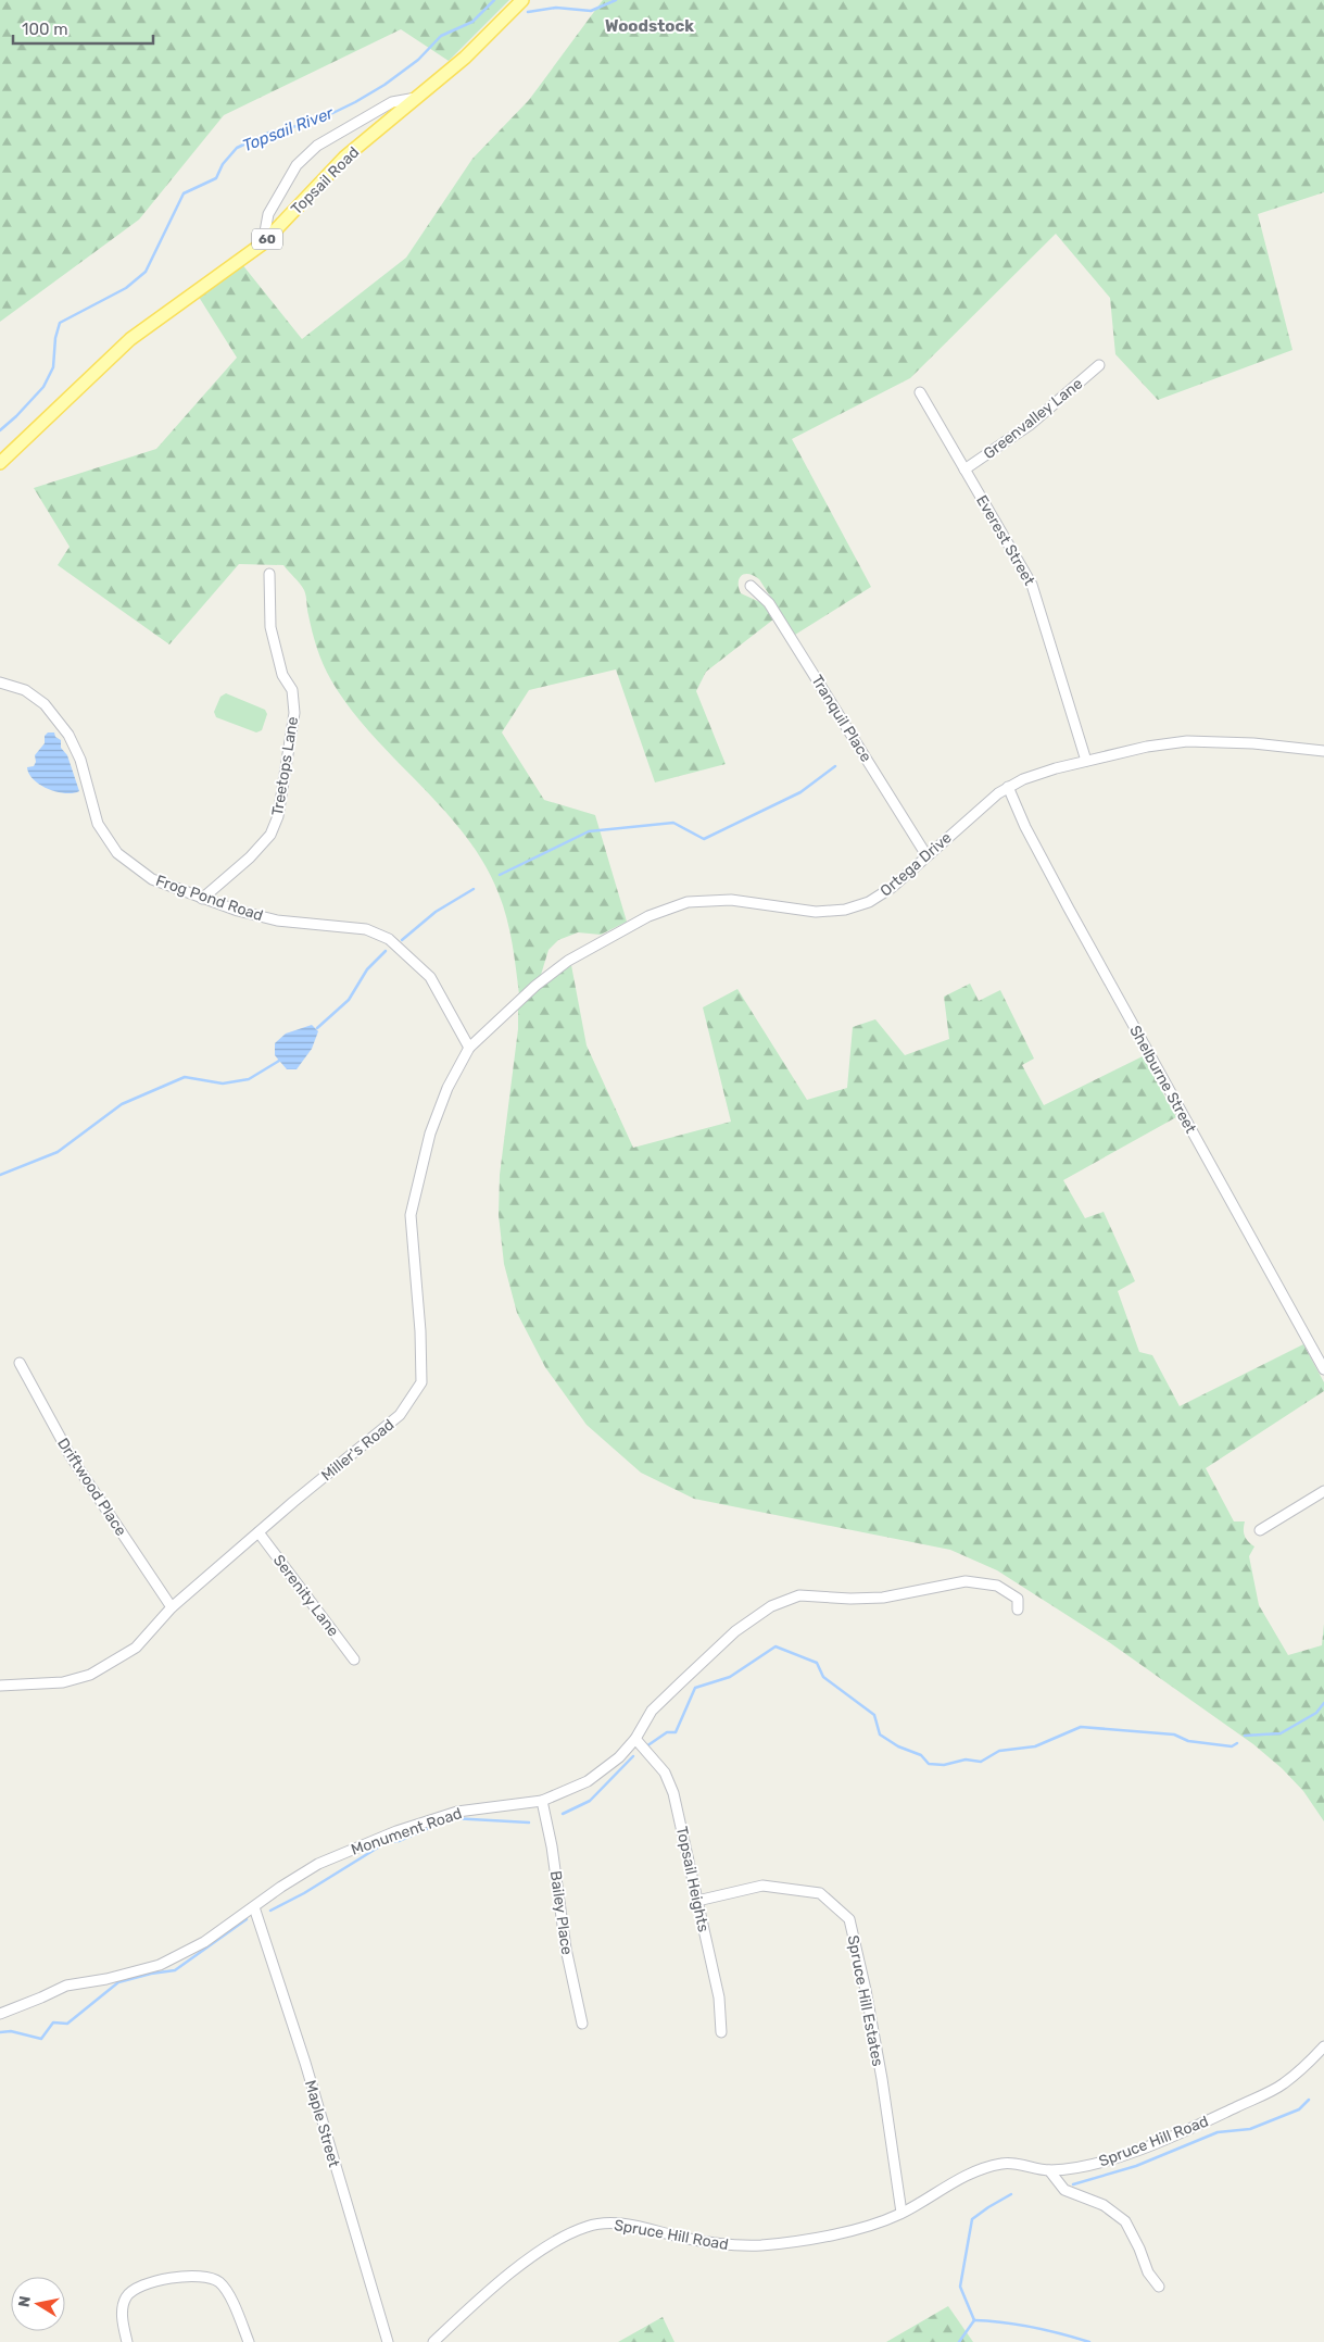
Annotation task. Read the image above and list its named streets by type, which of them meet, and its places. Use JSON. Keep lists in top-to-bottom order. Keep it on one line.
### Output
{"streets":{"main road":["Topsail Road","60"],"street":["Greenvalley Lane","Everest Street","Tranquil Place","Treetops Lane","Ortega Drive","Frog Pond Road","Shelburne Street","Miller's Road","Driftwood Place","Serenity Lane","Monument Road","Topsail Heights","Bailey Place","Spruce Hill Estates","Maple Street","Spruce Hill Road"]},"crossings":[["Greenvalley Lane","Everest Street"],["Everest Street","Ortega Drive"],["Tranquil Place","Ortega Drive"],["Treetops Lane","Frog Pond Road"],["Ortega Drive","Frog Pond Road"],["Ortega Drive","Shelburne Street"],["Ortega Drive","Miller's Road"],["Frog Pond Road","Miller's Road"],["Miller's Road","Driftwood Place"],["Miller's Road","Serenity Lane"],["Monument Road","Topsail Heights"],["Monument Road","Bailey Place"],["Monument Road","Maple Street"],["Topsail Heights","Spruce Hill Estates"],["Spruce Hill Estates","Spruce Hill Road"]],"districts":["Woodstock"],"water":["Topsail River"],"scale_bar":"100 m","north":"left"}
